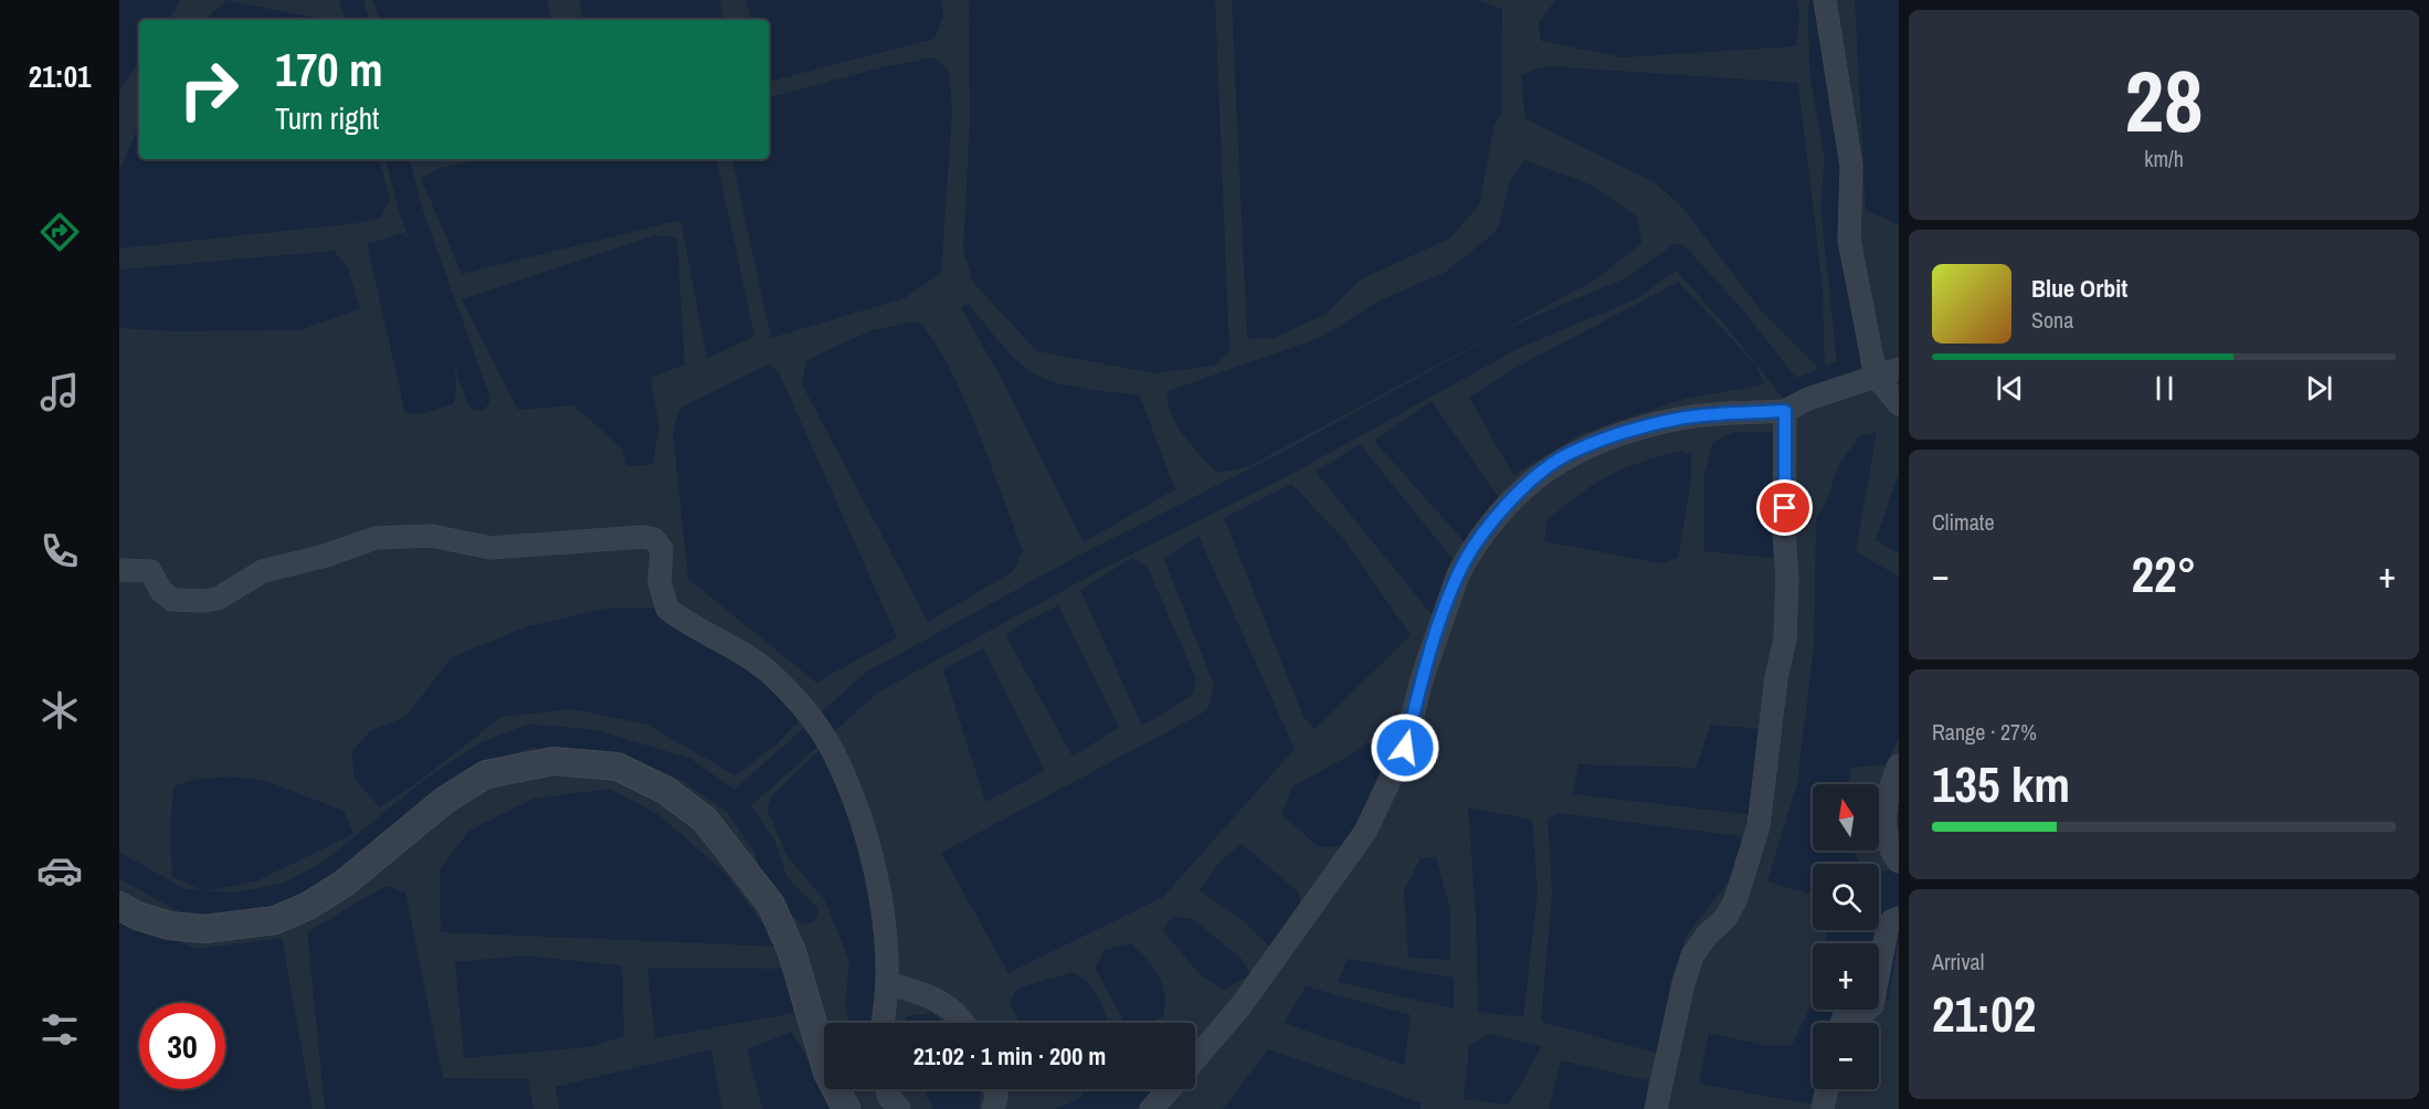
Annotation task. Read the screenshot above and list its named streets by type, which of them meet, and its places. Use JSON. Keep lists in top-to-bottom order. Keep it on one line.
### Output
{"north":"top","page":{"tabs":"21:01","tile":[["28","km/h"],"Climate",["Range · 27%","135 km"],["Arrival","21:02"]],"turn":["170 m","Turn right"],"song":["Blue Orbit","Sona"],"heat":["−","22°","+"],"map_buttons":["+","−"],"limit":"30","trip":"21:02 · 1 min · 200 m"}}
